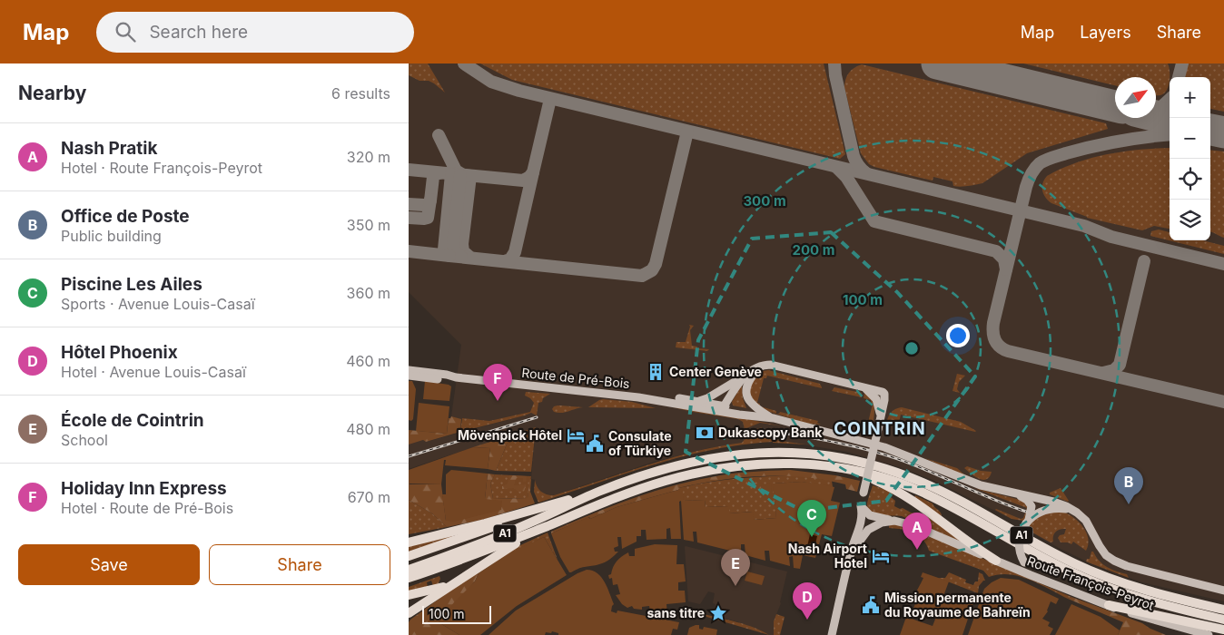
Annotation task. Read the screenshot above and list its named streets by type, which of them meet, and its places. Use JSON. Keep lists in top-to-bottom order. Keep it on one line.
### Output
{"streets":{"highway":["A1"],"main road":["Route de Pré-Bois","Route François-Peyrot"]},"districts":["COINTRIN"],"places":{"building":["Center Genève"],"bank":["Dukascopy Bank"],"hotel":["Mövenpick Hôtel","Nash Airport Hotel"],"public building":["Consulate of Türkiye","Mission permanente du Royaume de Bahreïn"],"place":["sans titre"]},"scale_bar":"100 m","north":"top right","page":{"header":"Map","search":"Search here","nav":["Map","Layers","Share"],"heading":["Nearby","6 results"],"map_buttons":["+","−"],"list":[{"mark":"A","name":"Nash Pratik","note":"Hotel · Route François-Peyrot","value":"320 m"},{"mark":"B","name":"Office de Poste","note":"Public building","value":"350 m"},{"mark":"C","name":"Piscine Les Ailes","note":"Sports · Avenue Louis-Casaï","value":"360 m"},{"mark":"D","name":"Hôtel Phoenix","note":"Hotel · Avenue Louis-Casaï","value":"460 m"},{"mark":"E","name":"École de Cointrin","note":"School","value":"480 m"},{"mark":"F","name":"Holiday Inn Express","note":"Hotel · Route de Pré-Bois","value":"670 m"}],"pins":["F","B","C","A","E","D"],"buttons":["Save","Share"],"scale":"100 m"},"rings":["300 m","200 m","100 m"]}
